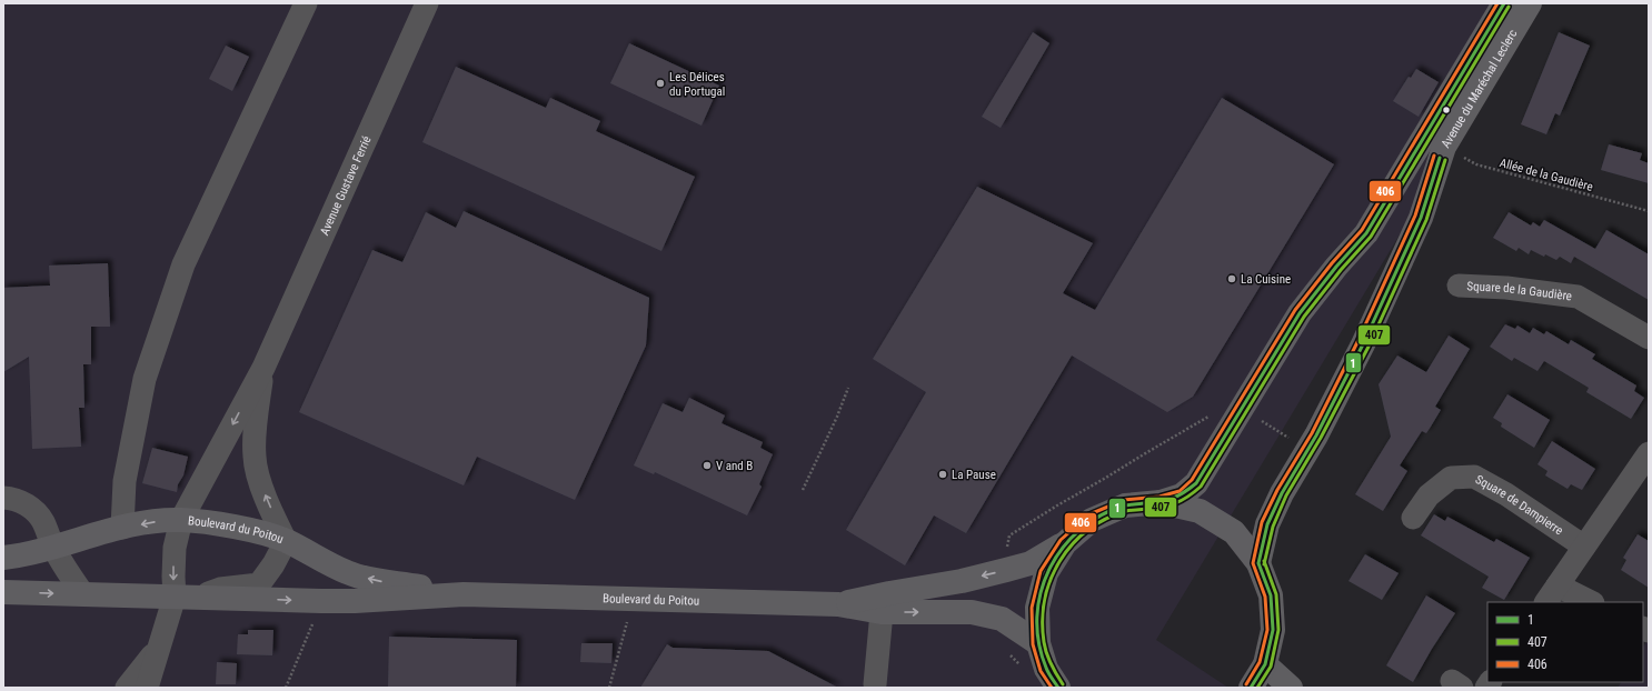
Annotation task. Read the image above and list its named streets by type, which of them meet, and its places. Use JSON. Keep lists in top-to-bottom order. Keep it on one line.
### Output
{"streets":{"main road":["Avenue du Maréchal Leclerc","Boulevard du Poitou"],"street":["Avenue Gustave Ferrié","Square de la Gaudière","Square de Dampierre"],"path":["Allée de la Gaudière"]},"crossings":[["Avenue du Maréchal Leclerc","Allée de la Gaudière"],["Avenue Gustave Ferrié","Boulevard du Poitou"]],"places":["Les Délices du Portugal","La Cuisine","V and B","La Pause"],"lines":["transit line 1","transit line 406","transit line 407"],"legend":["1","407","406"]}
